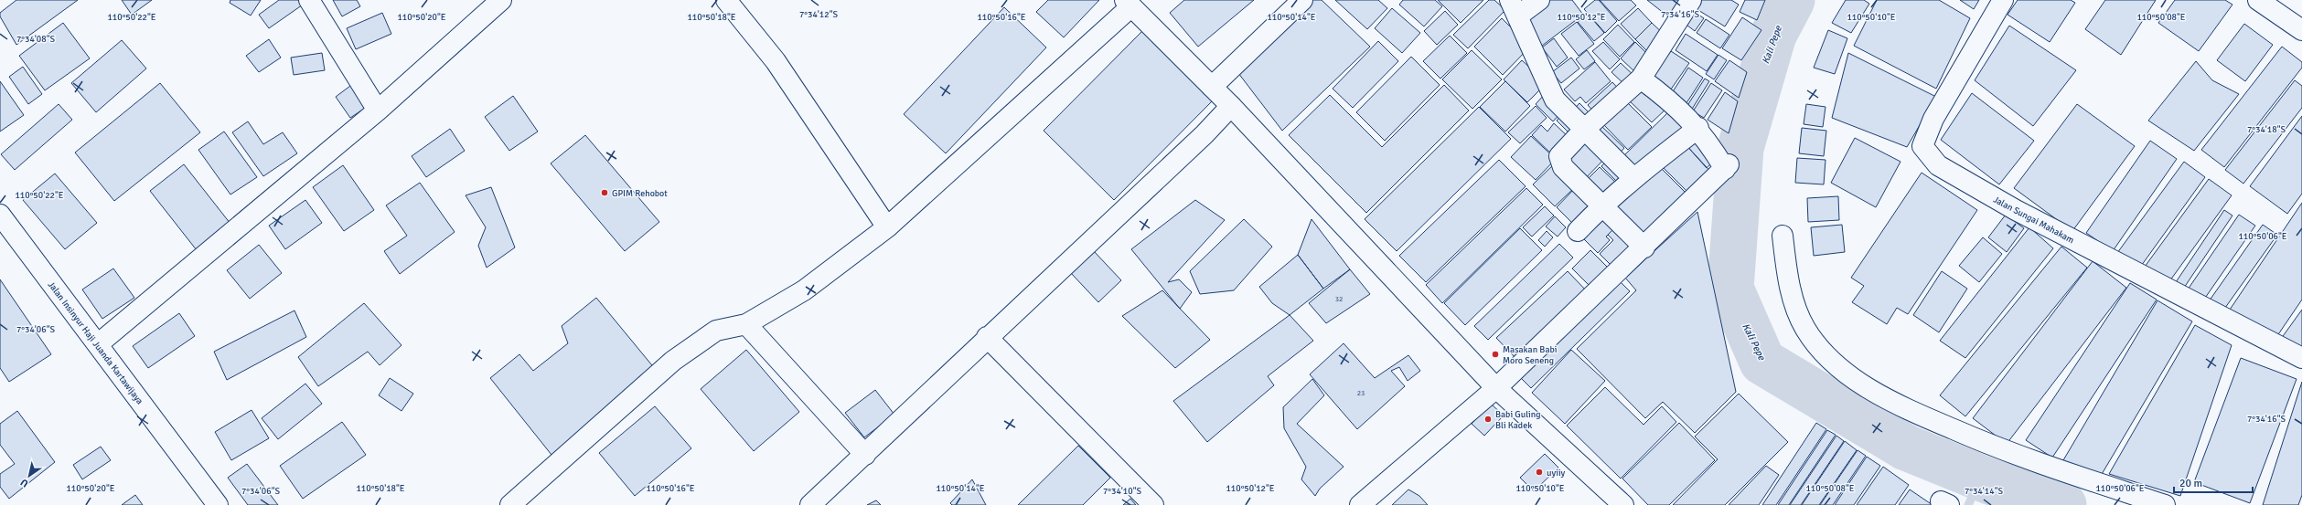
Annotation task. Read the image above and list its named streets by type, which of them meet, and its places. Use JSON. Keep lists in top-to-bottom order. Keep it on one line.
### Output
{"streets":{"street":["Jalan Sungai Mahakam","Jalan Insinyur Haji Juanda Kartawijaya"]},"water":["Kali Pepe"],"places":["GPIM Rehobot","Masakan Babi Moro Seneng","Babi Guling Bli Kadek","uyiiy"],"house_numbers":["32","23"],"scale_bar":"20 m","north":"bottom left","coordinates":["7°34'12\"S","7°34'16\"S","110°50'22\"E","110°50'20\"E","110°50'18\"E","110°50'16\"E","110°50'14\"E","110°50'12\"E","110°50'10\"E","110°50'08\"E","7°34'08\"S","7°34'18\"S","110°50'06\"E","7°34'06\"S","7°34'10\"S","7°34'14\"S"]}
